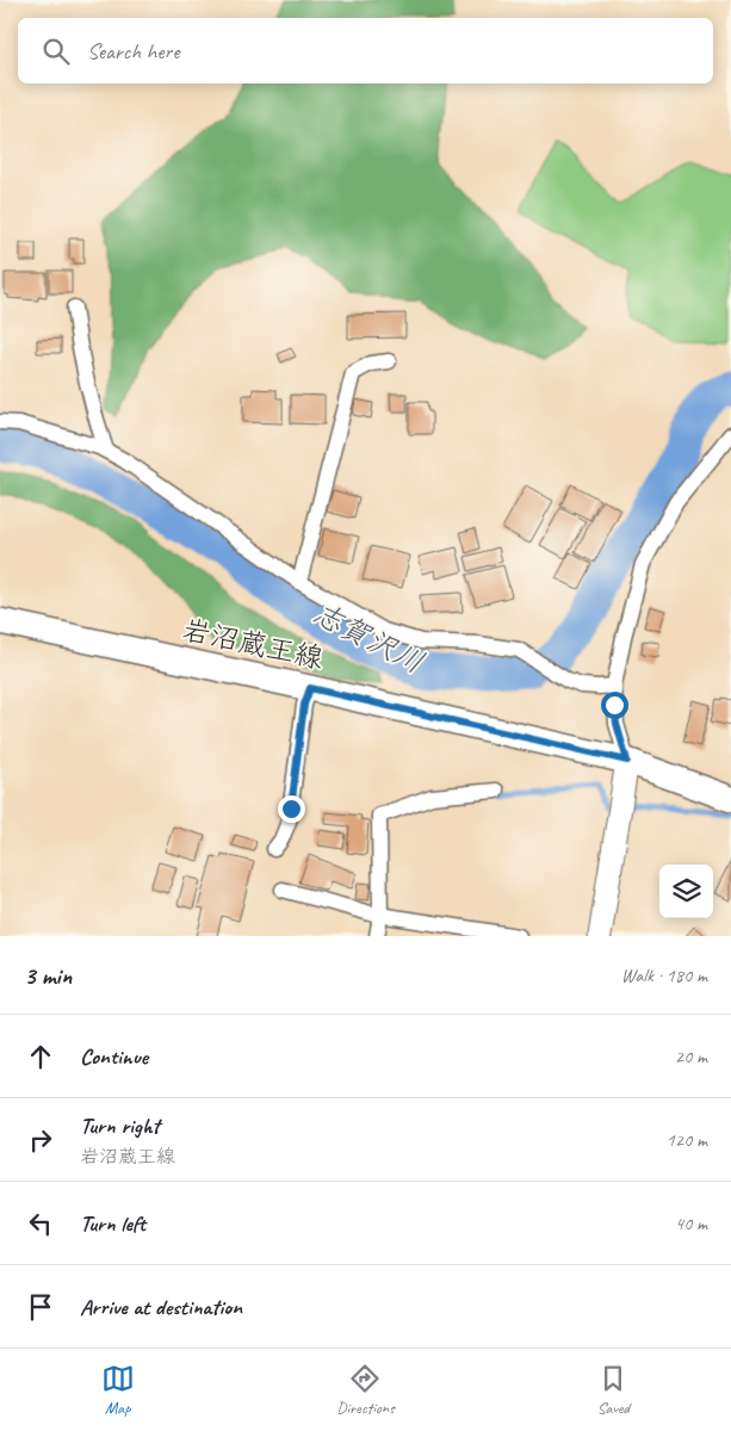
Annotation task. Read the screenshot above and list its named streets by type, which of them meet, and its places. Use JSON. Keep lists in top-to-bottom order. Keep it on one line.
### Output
{"streets":{"main road":["岩沼蔵王線"]},"water":["志賀沢川"],"page":{"search":"Search here","heading":["3 min","Walk · 180 m"],"list":[["Continue","20 m"],["Turn right","岩沼蔵王線","120 m"],["Turn left","40 m"],"Arrive at destination"],"nav":["Map","Directions","Saved"]}}
